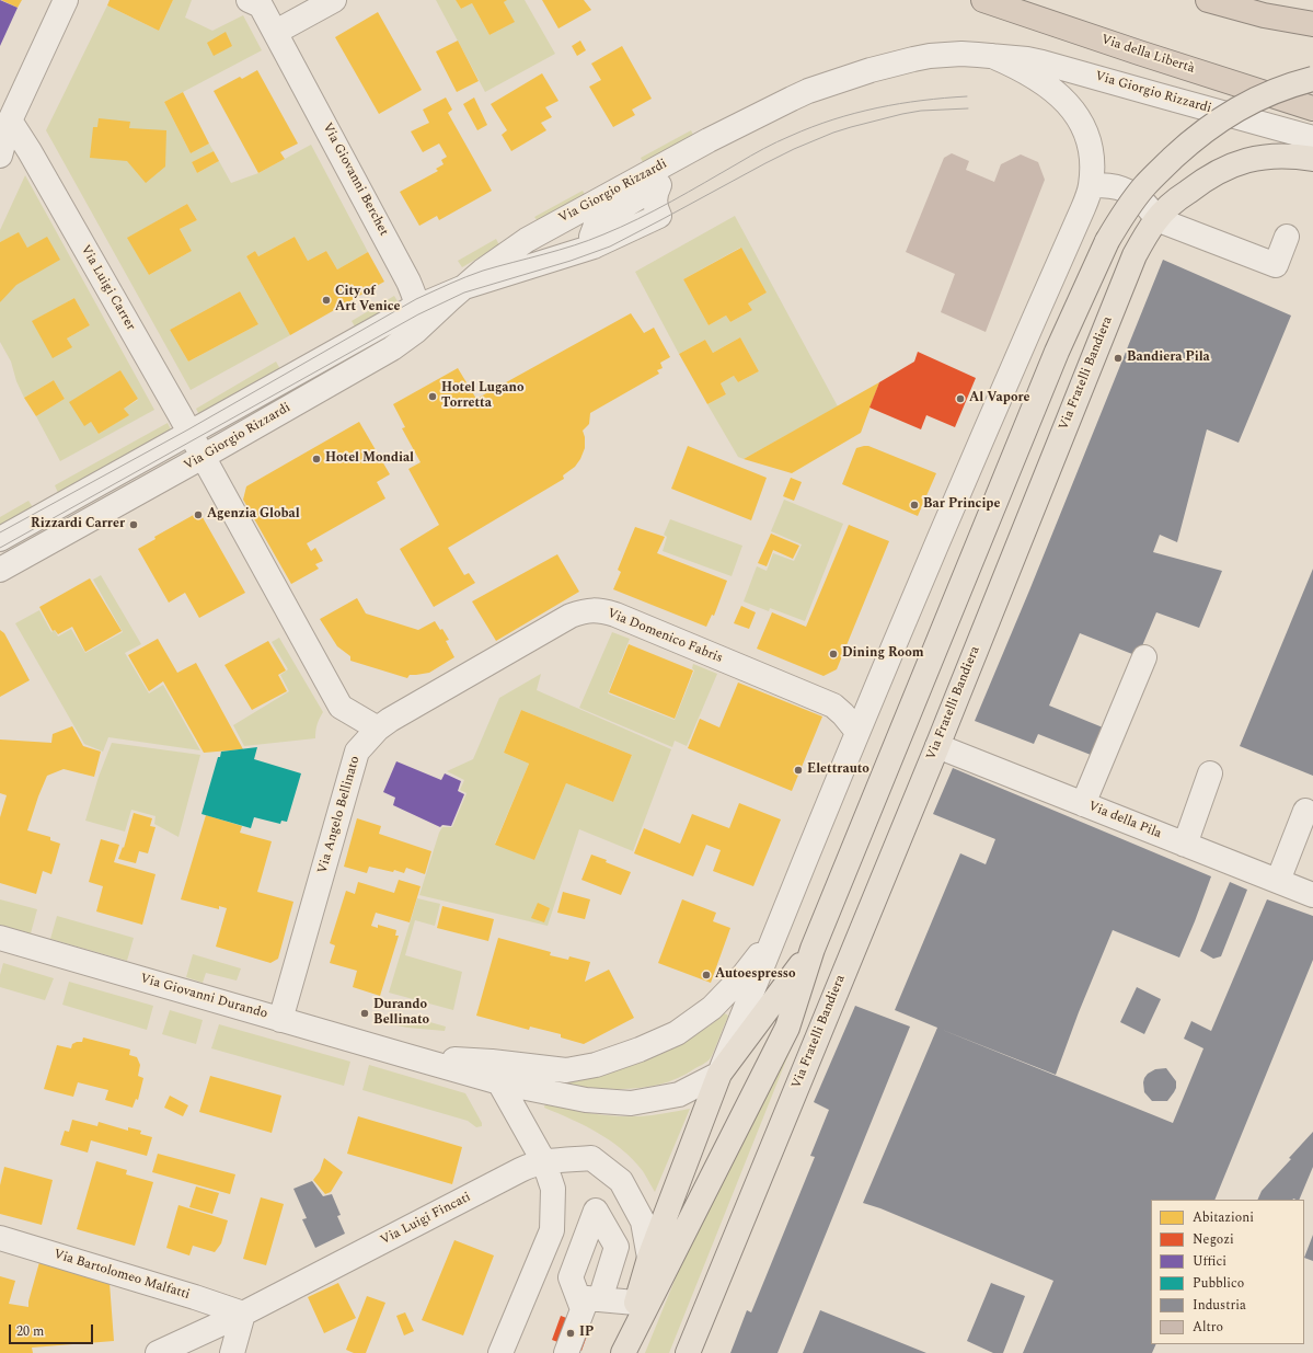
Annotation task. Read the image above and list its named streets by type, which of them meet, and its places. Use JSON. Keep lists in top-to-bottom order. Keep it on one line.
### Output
{"streets":{"highway":["Via della Libertà"],"main road":["Via Fratelli Bandiera"],"street":["Via Giorgio Rizzardi","Via Giovanni Berchet","Via Luigi Carrer","Via Domenico Fabris","Via Angelo Bellinato","Via della Pila","Via Giovanni Durando","Via Luigi Fincati","Via Bartolomeo Malfatti"]},"crossings":[["Via Giorgio Rizzardi","Via Giovanni Berchet"],["Via Giorgio Rizzardi","Via Luigi Carrer"],["Via Fratelli Bandiera","Via della Pila"],["Via Domenico Fabris","Via Angelo Bellinato"],["Via Angelo Bellinato","Via Giovanni Durando"],["Via Luigi Fincati","Via Bartolomeo Malfatti"]],"places":["City of Art Venice","Bandiera Pila","Hotel Lugano Torretta","Al Vapore","Hotel Mondial","Bar Principe","Agenzia Global","Rizzardi Carrer","Dining Room","Elettrauto","Autoespresso","Durando Bellinato","IP"],"legend":["Abitazioni","Negozi","Uffici","Pubblico","Industria","Altro"],"scale_bar":"20 m"}
